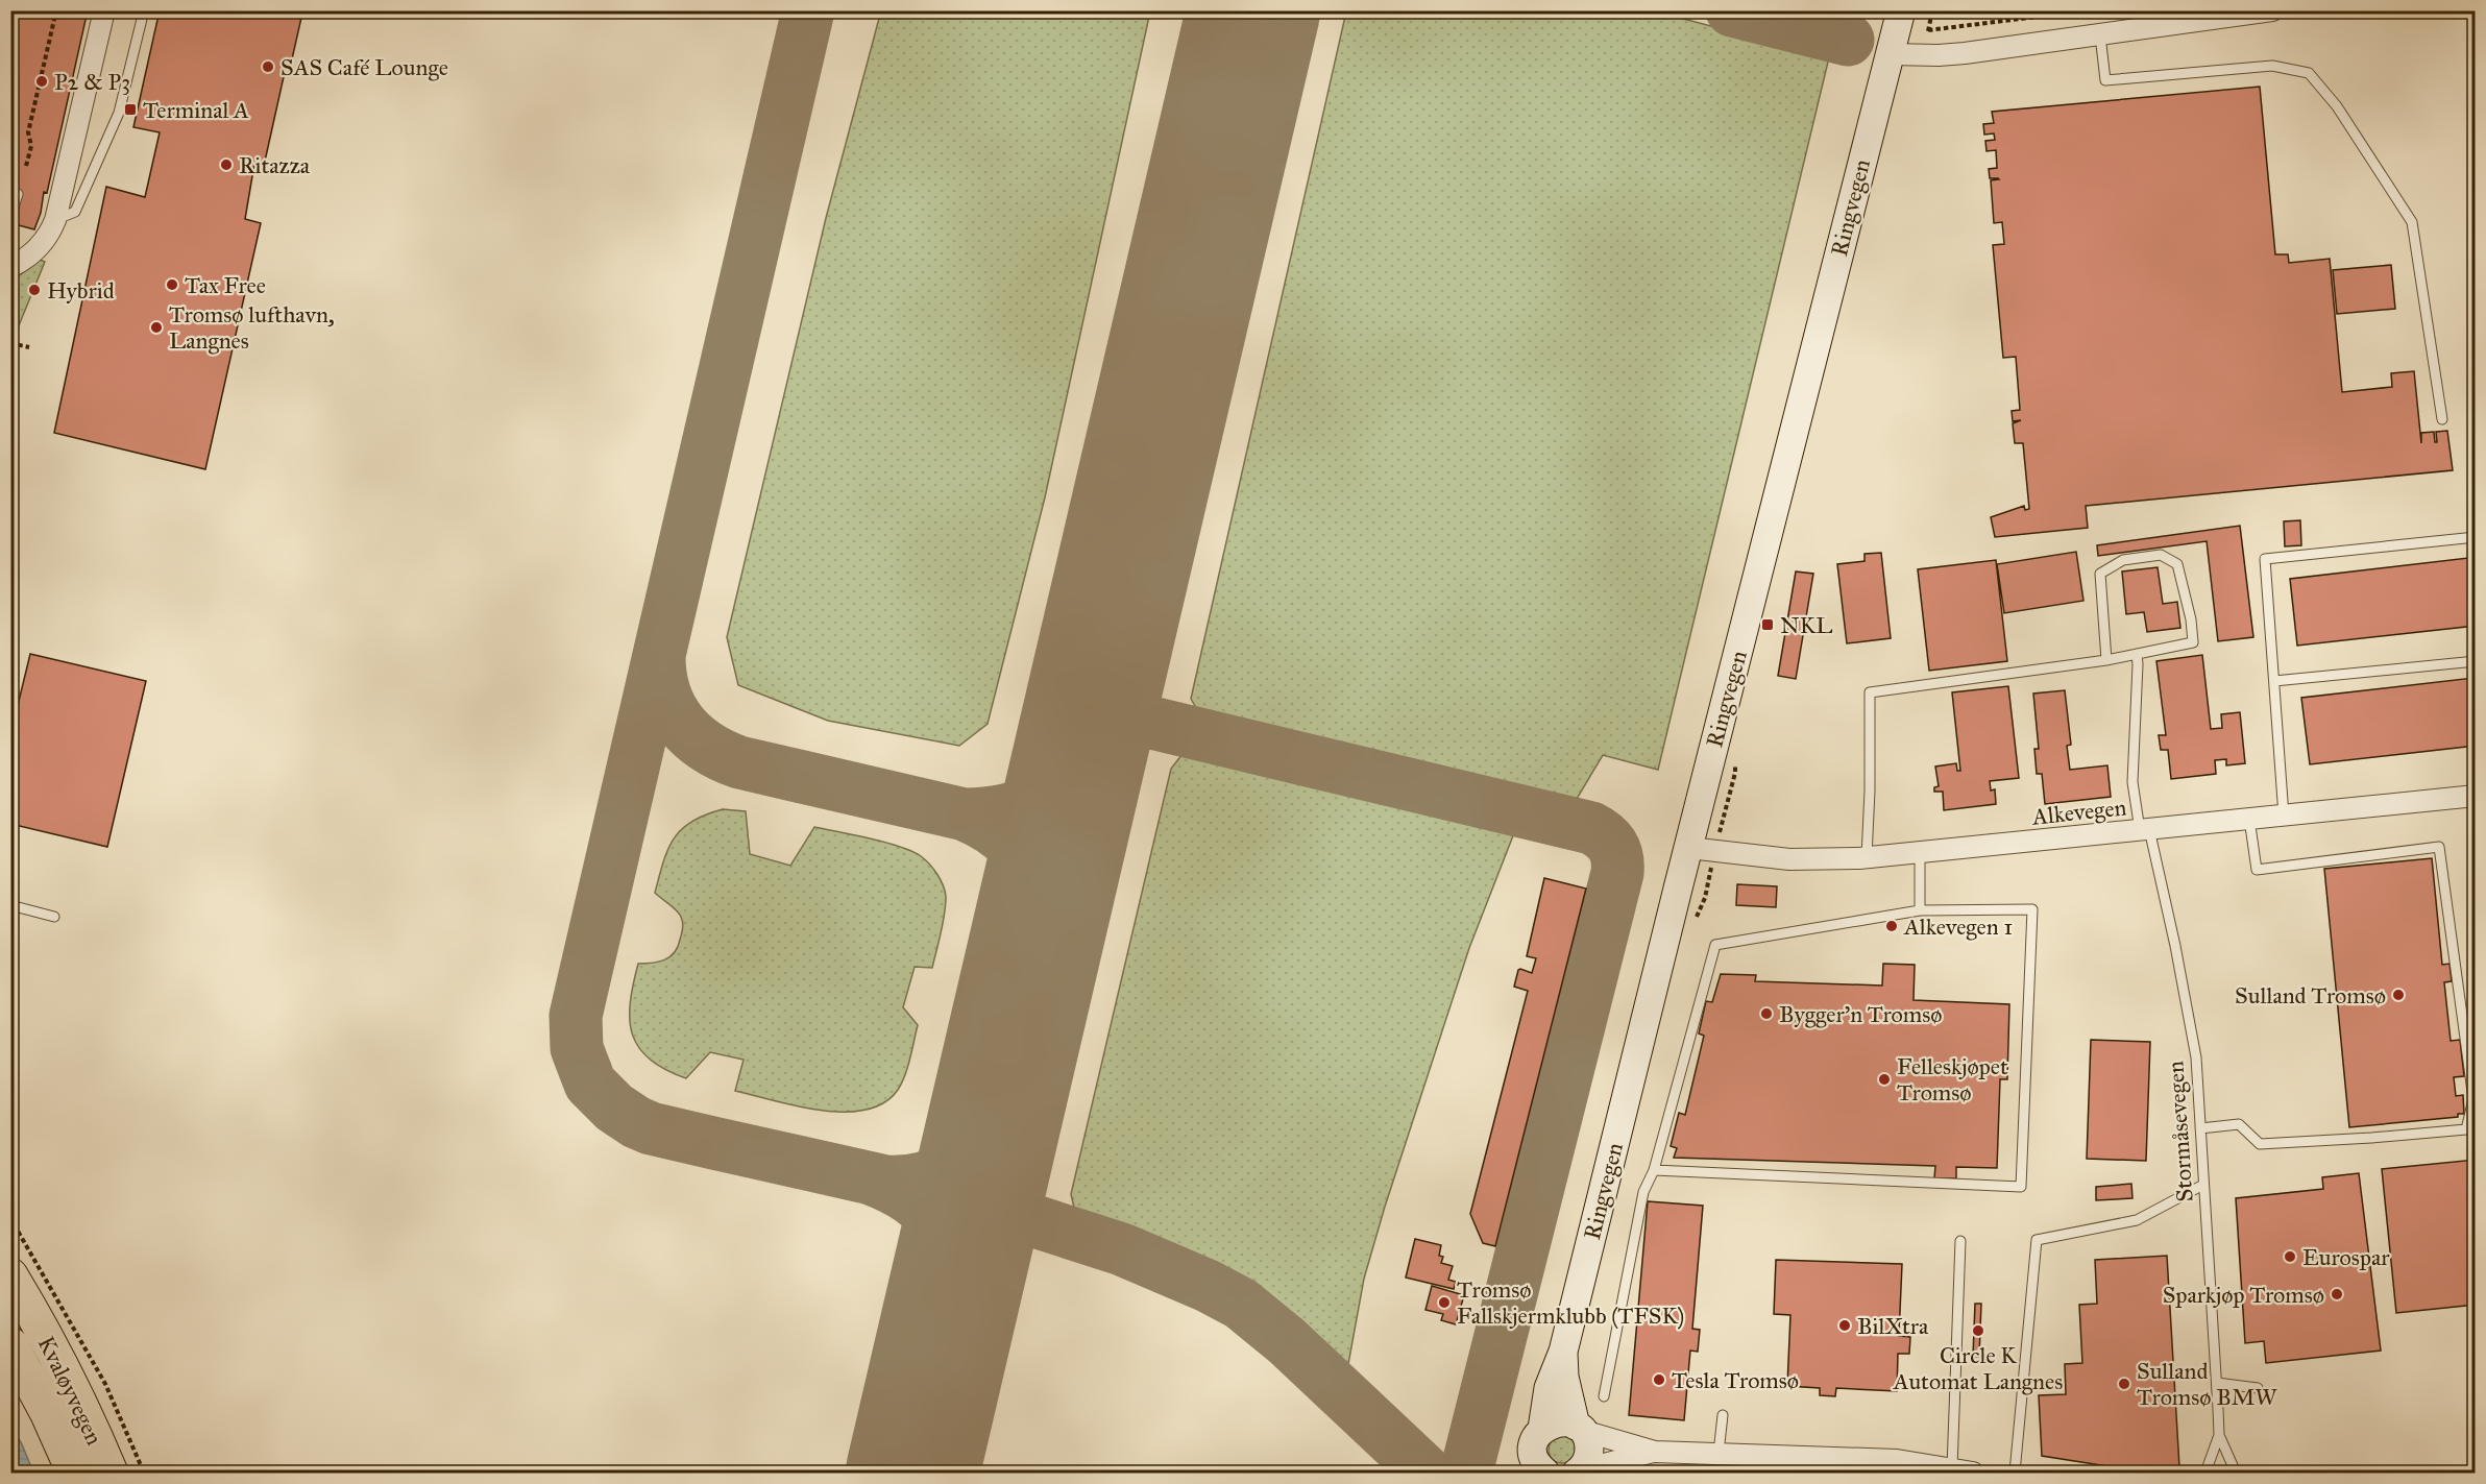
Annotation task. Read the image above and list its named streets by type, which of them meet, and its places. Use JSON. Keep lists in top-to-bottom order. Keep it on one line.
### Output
{"streets":{"highway":["Kvaløyvegen"],"street":["Ringvegen","Alkevegen"],"lane":["Stormåsevegen"]},"crossings":[["Ringvegen","Alkevegen"],["Alkevegen","Stormåsevegen"]],"places":{"other":["SAS Café Lounge","P2 & P3","Ritazza","Tax Free","Hybrid","Tromsø lufthavn, Langnes","Alkevegen 1","Sulland Tromsø","Bygger'n Tromsø","Felleskjøpet Tromsø","Eurospar","Sparkjøp Tromsø","Tromsø Fallskjermklubb (TFSK)","BilXtra","Circle K Automat Langnes","Tesla Tromsø","Sulland Tromsø BMW"],"transit":["Terminal A","NKL"]}}
